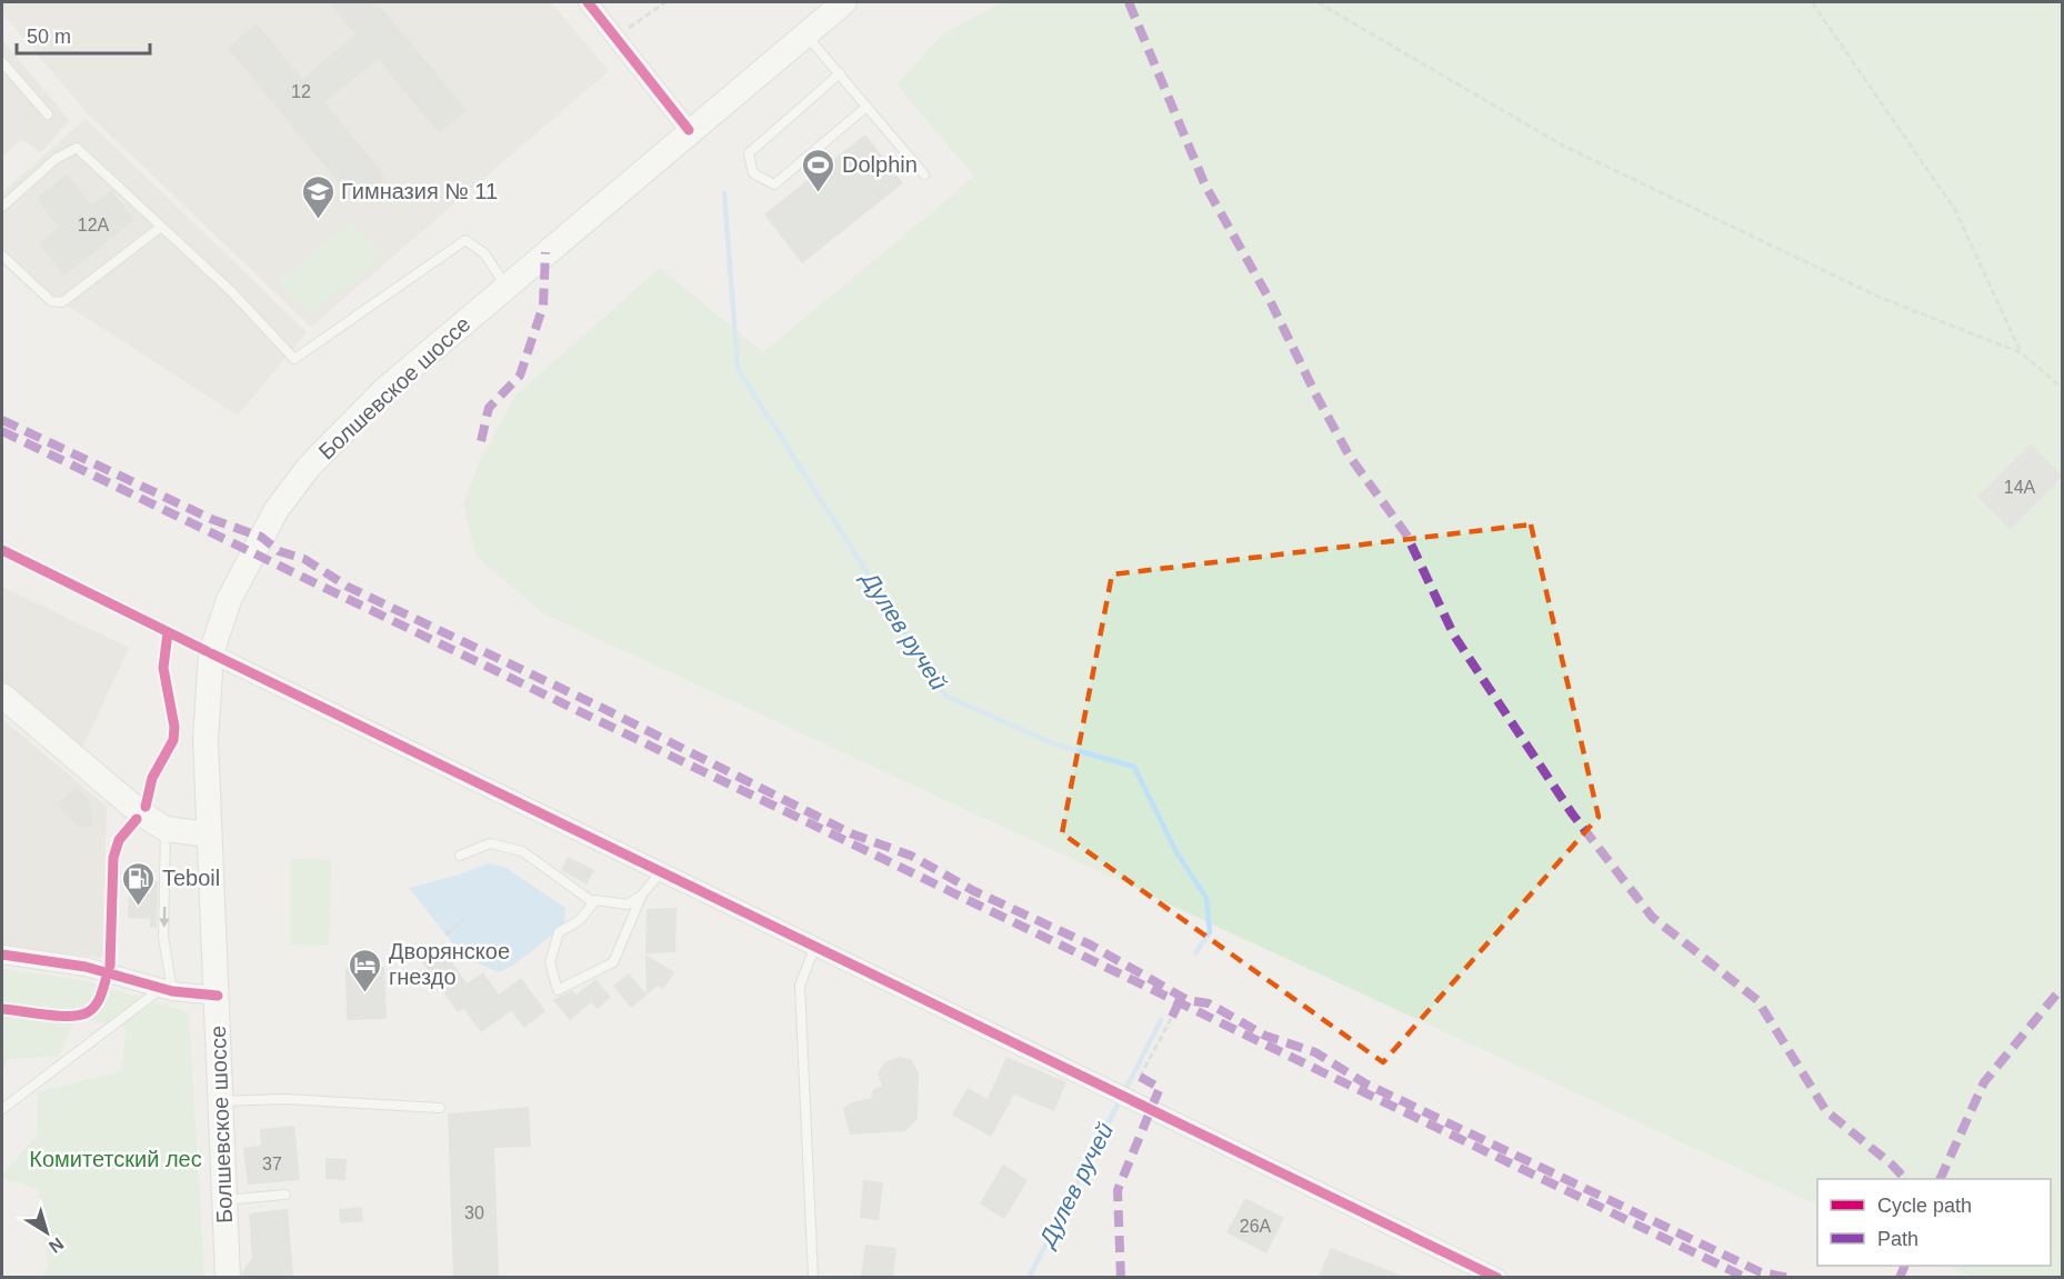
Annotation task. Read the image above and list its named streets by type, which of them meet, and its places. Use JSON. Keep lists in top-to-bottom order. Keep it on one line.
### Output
{"streets":{"main road":["Болшевское шоссе"]},"water":["Дулев ручей"],"parks":["Комитетский лес"],"places":{"sports":["Dolphin"],"school or university":["Гимназия № 11"],"fuel station":["Teboil"],"hotel":["Дворянское гнездо"]},"house_numbers":["12","12А","14А","37","30","26А"],"legend":["Cycle path","Path"],"scale_bar":"50 m","north":"bottom right"}
